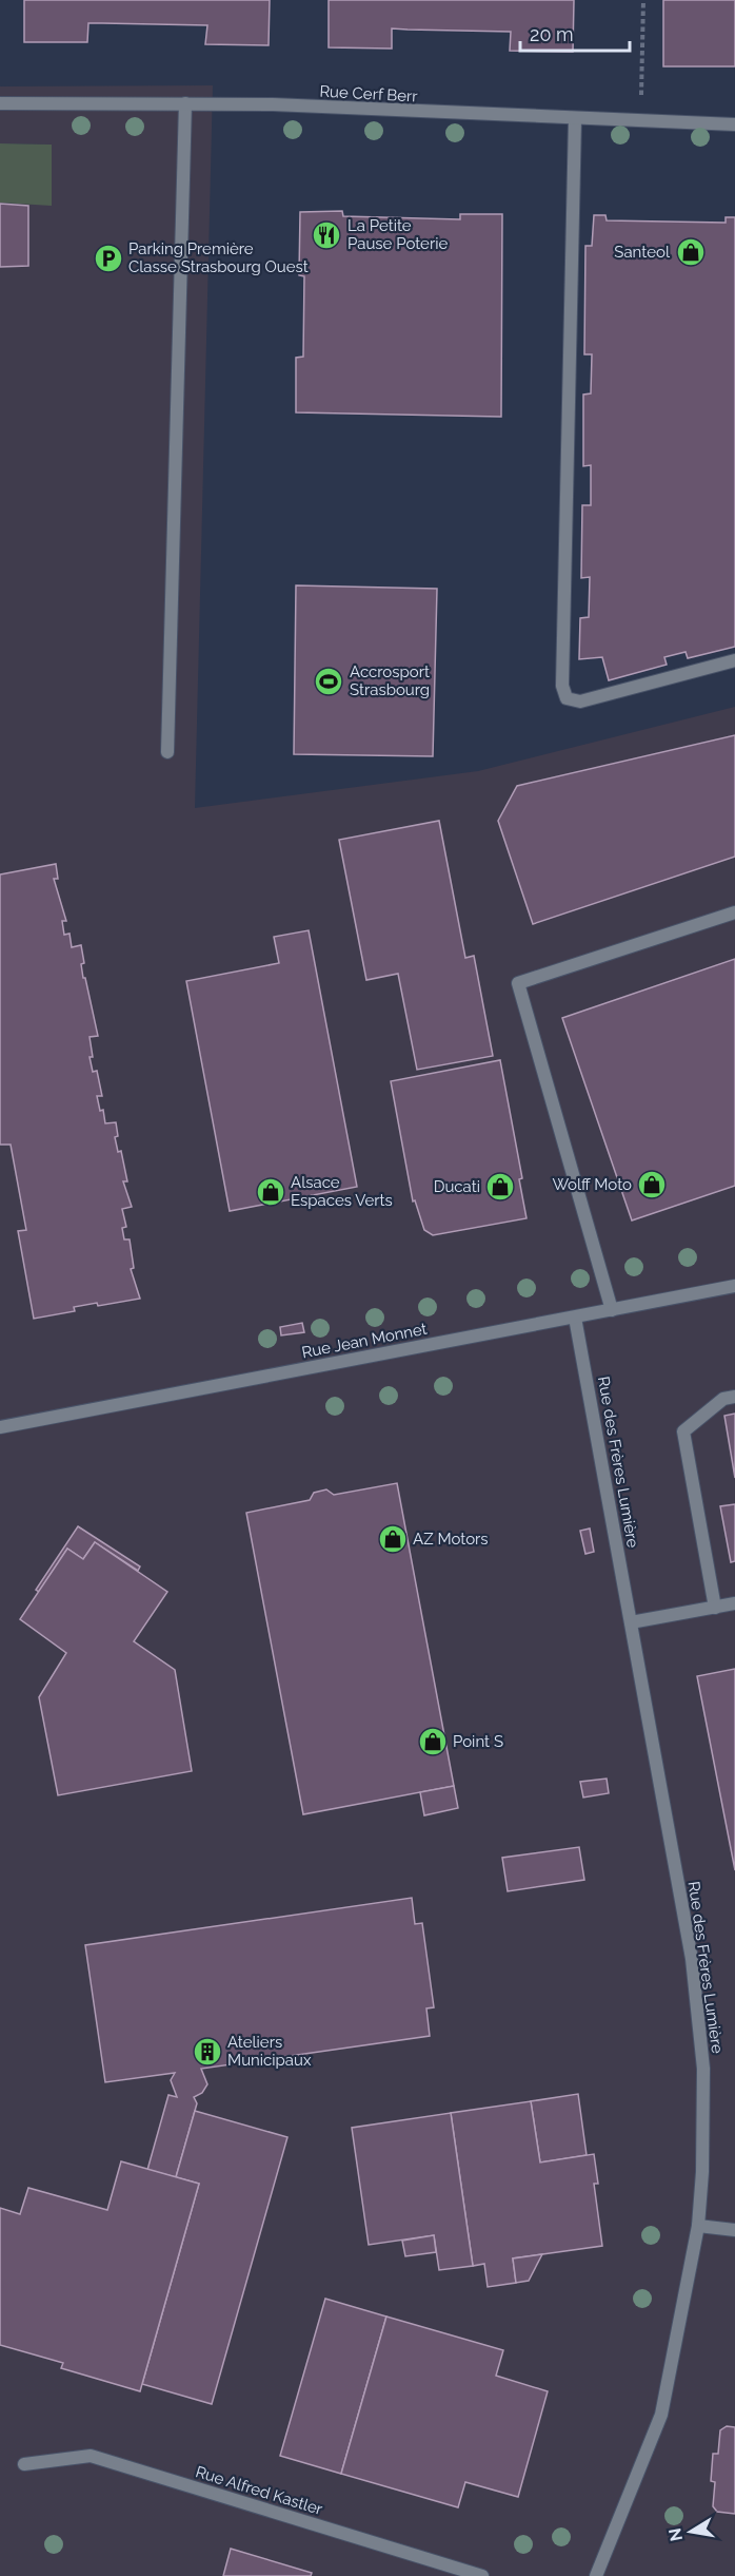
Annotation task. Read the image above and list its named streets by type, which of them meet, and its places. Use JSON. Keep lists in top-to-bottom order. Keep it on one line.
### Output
{"streets":{"street":["Rue Cerf Berr","Rue Jean Monnet","Rue des Frères Lumière","Rue Alfred Kastler"]},"crossings":[["Rue Jean Monnet","Rue des Frères Lumière"]],"places":{"restaurant":["La Petite Pause Poterie"],"shop":["Santeol","Wolff Moto","Ducati","Alsace Espaces Verts","AZ Motors","Point S"],"parking":["Parking Première Classe Strasbourg Ouest"],"sports":["Accrosport Strasbourg"],"building":["Ateliers Municipaux"]},"scale_bar":"20 m","north":"left"}
